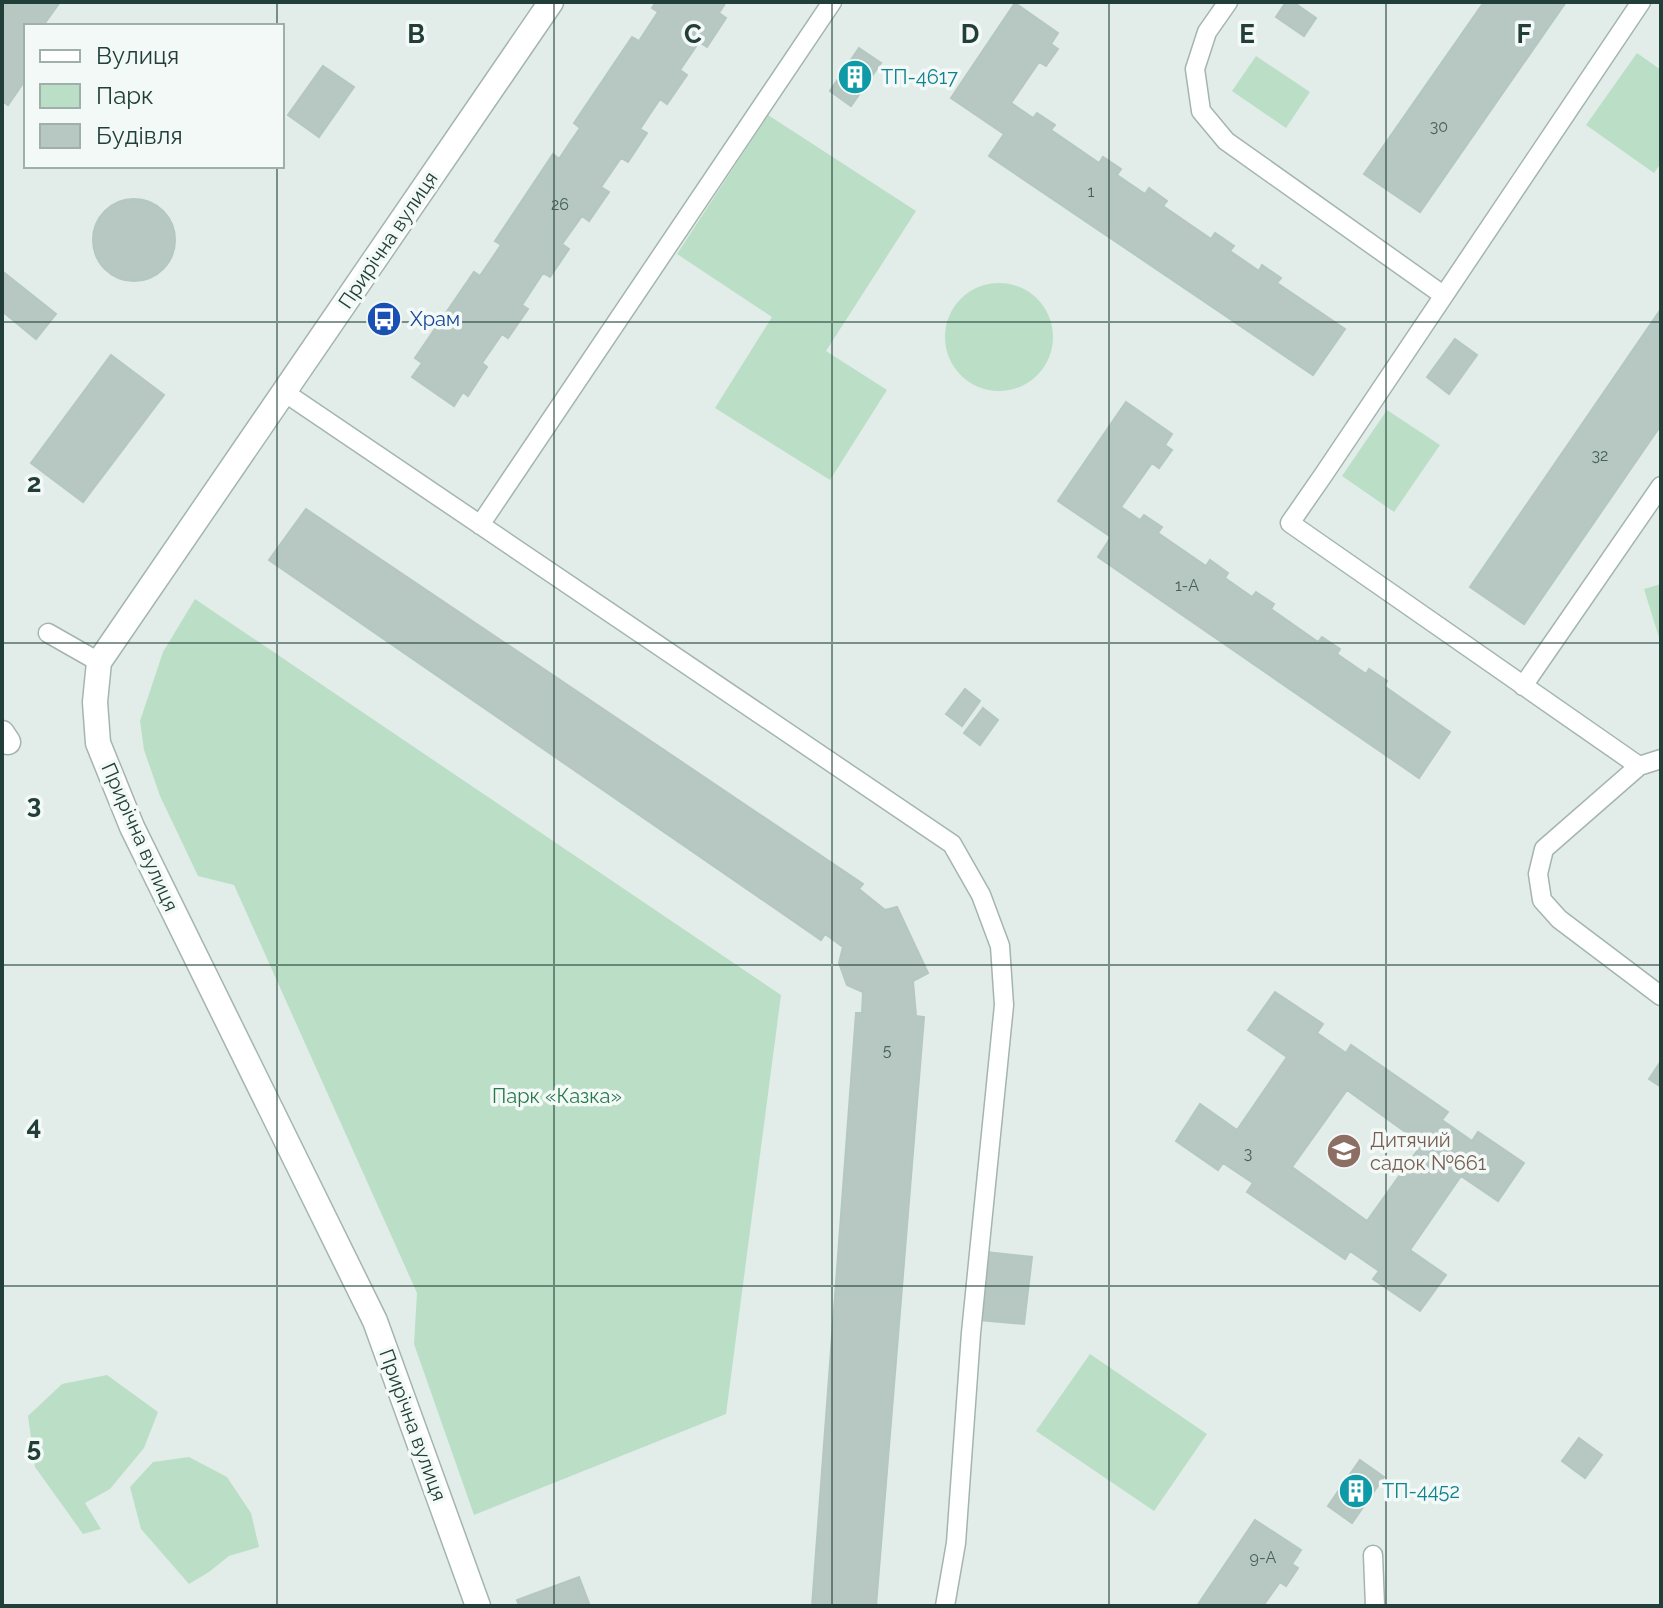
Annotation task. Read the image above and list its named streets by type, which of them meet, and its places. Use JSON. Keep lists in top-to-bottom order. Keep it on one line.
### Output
{"streets":{"street":["Прирічна вулиця"]},"parks":["Парк «Казка»"],"places":{"building":["ТП-4617","ТП-4452"],"bus stop":["Храм"],"school or university":["Дитячий садок №661"]},"house_numbers":["30","1","26","32","1-А","5","3","9-А"],"legend":["Вулиця","Парк","Будівля"],"grid":{"columns":["B","C","D","E","F"],"rows":["2","3","4","5"]}}
